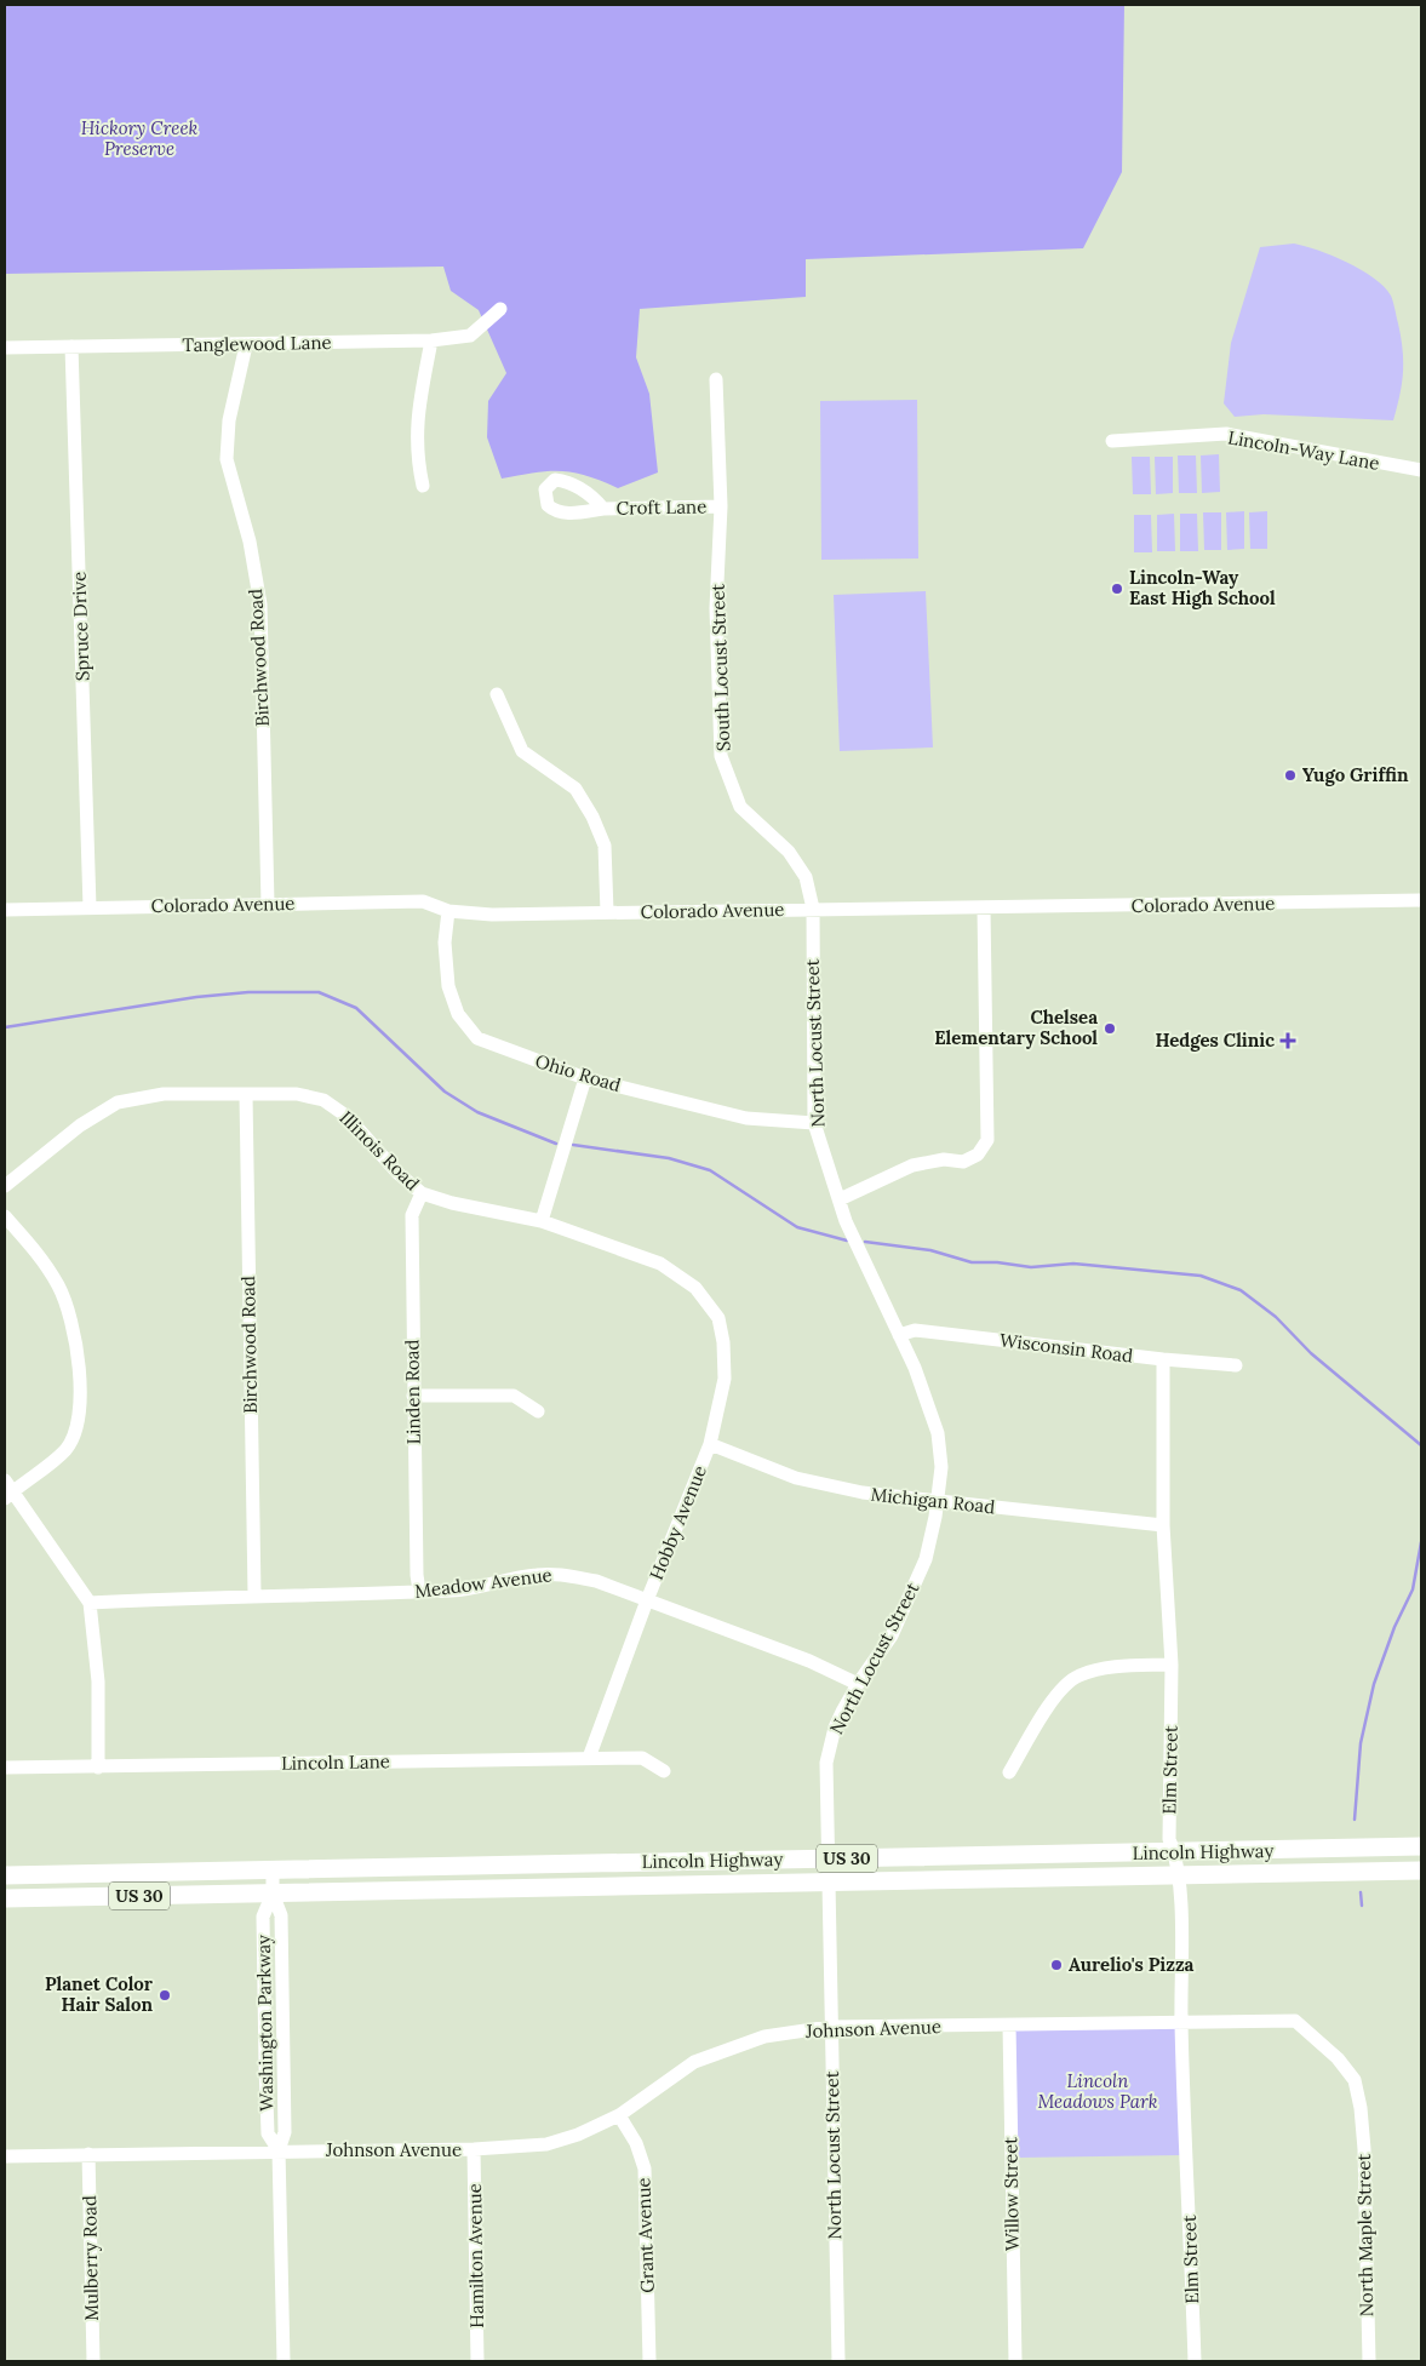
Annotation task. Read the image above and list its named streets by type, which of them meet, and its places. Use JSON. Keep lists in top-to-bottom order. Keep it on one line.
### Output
{"streets":{"main road":["Lincoln Highway","US 30"],"street":["Tanglewood Lane","Lincoln-Way Lane","Croft Lane","Spruce Drive","Birchwood Road","South Locust Street","Colorado Avenue","North Locust Street","Ohio Road","Illinois Road","Wisconsin Road","Linden Road","Michigan Road","Hobby Avenue","Meadow Avenue","Lincoln Lane","Elm Street","Washington Parkway","Johnson Avenue","Willow Street","Grant Avenue","North Maple Street","Hamilton Avenue","Mulberry Road"]},"crossings":[["Tanglewood Lane","Spruce Drive"],["Tanglewood Lane","Birchwood Road"],["Croft Lane","South Locust Street"],["Spruce Drive","Colorado Avenue"],["Birchwood Road","Colorado Avenue"],["Birchwood Road","Illinois Road"],["Birchwood Road","Meadow Avenue"],["South Locust Street","Colorado Avenue"],["South Locust Street","North Locust Street"],["Colorado Avenue","North Locust Street"],["Colorado Avenue","Ohio Road"],["North Locust Street","Ohio Road"],["North Locust Street","Wisconsin Road"],["North Locust Street","Michigan Road"],["North Locust Street","Meadow Avenue"],["North Locust Street","Lincoln Highway"],["North Locust Street","Johnson Avenue"],["Illinois Road","Linden Road"],["Illinois Road","Hobby Avenue"],["Wisconsin Road","Elm Street"],["Linden Road","Meadow Avenue"],["Michigan Road","Hobby Avenue"],["Michigan Road","Elm Street"],["Hobby Avenue","Meadow Avenue"],["Hobby Avenue","Lincoln Lane"],["Elm Street","Lincoln Highway"],["Elm Street","Johnson Avenue"],["Lincoln Highway","Washington Parkway"],["Washington Parkway","Johnson Avenue"],["Johnson Avenue","Willow Street"],["Johnson Avenue","Grant Avenue"],["Johnson Avenue","North Maple Street"],["Johnson Avenue","Hamilton Avenue"],["Johnson Avenue","Mulberry Road"]],"parks":["Hickory Creek Preserve","Lincoln Meadows Park"],"places":{"other":["Lincoln-Way East High School","Yugo Griffin","Chelsea Elementary School","Aurelio's Pizza","Planet Color Hair Salon"],"health":["Hedges Clinic"]}}
